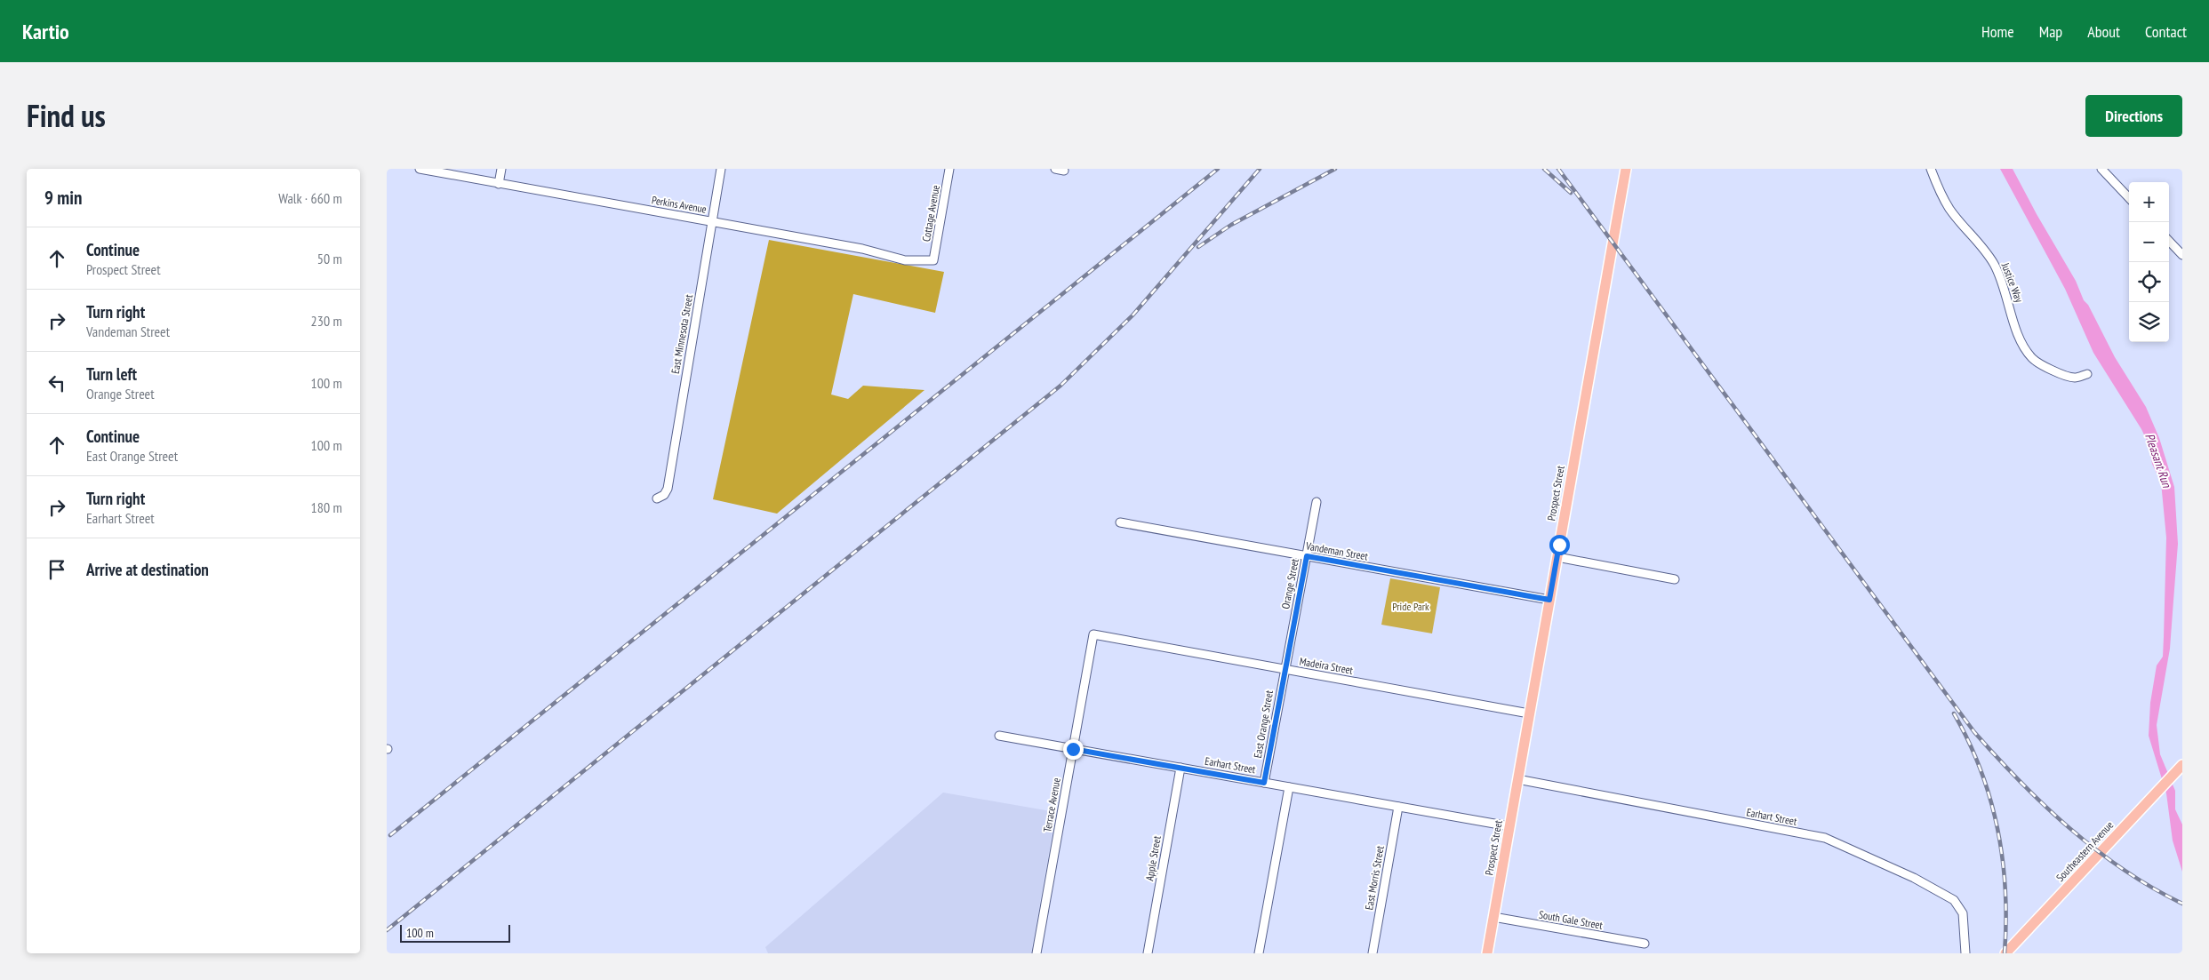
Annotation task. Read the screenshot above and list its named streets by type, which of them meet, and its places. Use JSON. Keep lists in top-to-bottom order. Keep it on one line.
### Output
{"streets":{"main road":["Prospect Street","Southeastern Avenue"],"street":["Perkins Avenue","Cottage Avenue","Justice Way","East Minnesota Street","Vandeman Street","Orange Street","Madeira Street","East Orange Street","Earhart Street","Terrace Avenue","Apple Street","East Morris Street","South Gale Street"]},"crossings":[["Perkins Avenue","Cottage Avenue"],["Perkins Avenue","East Minnesota Street"],["Prospect Street","Vandeman Street"],["Prospect Street","Madeira Street"],["Prospect Street","Earhart Street"],["Prospect Street","South Gale Street"],["Vandeman Street","Orange Street"],["Orange Street","Madeira Street"],["Orange Street","East Orange Street"],["Madeira Street","East Orange Street"],["Madeira Street","Terrace Avenue"],["East Orange Street","Earhart Street"],["Earhart Street","Terrace Avenue"],["Earhart Street","Apple Street"],["Earhart Street","East Morris Street"]],"water":["Pleasant Run"],"parks":["Pride Park"],"scale_bar":"100 m","page":{"header":"Kartio","nav":["Home","Map","About","Contact"],"title":"Find us","buttons":"Directions","heading":["9 min","Walk · 660 m"],"map_buttons":["+","−"],"list":[["Continue","Prospect Street","50 m"],["Turn right","Vandeman Street","230 m"],["Turn left","Orange Street","100 m"],["Continue","East Orange Street","100 m"],["Turn right","Earhart Street","180 m"],"Arrive at destination"],"scale":"100 m"}}
